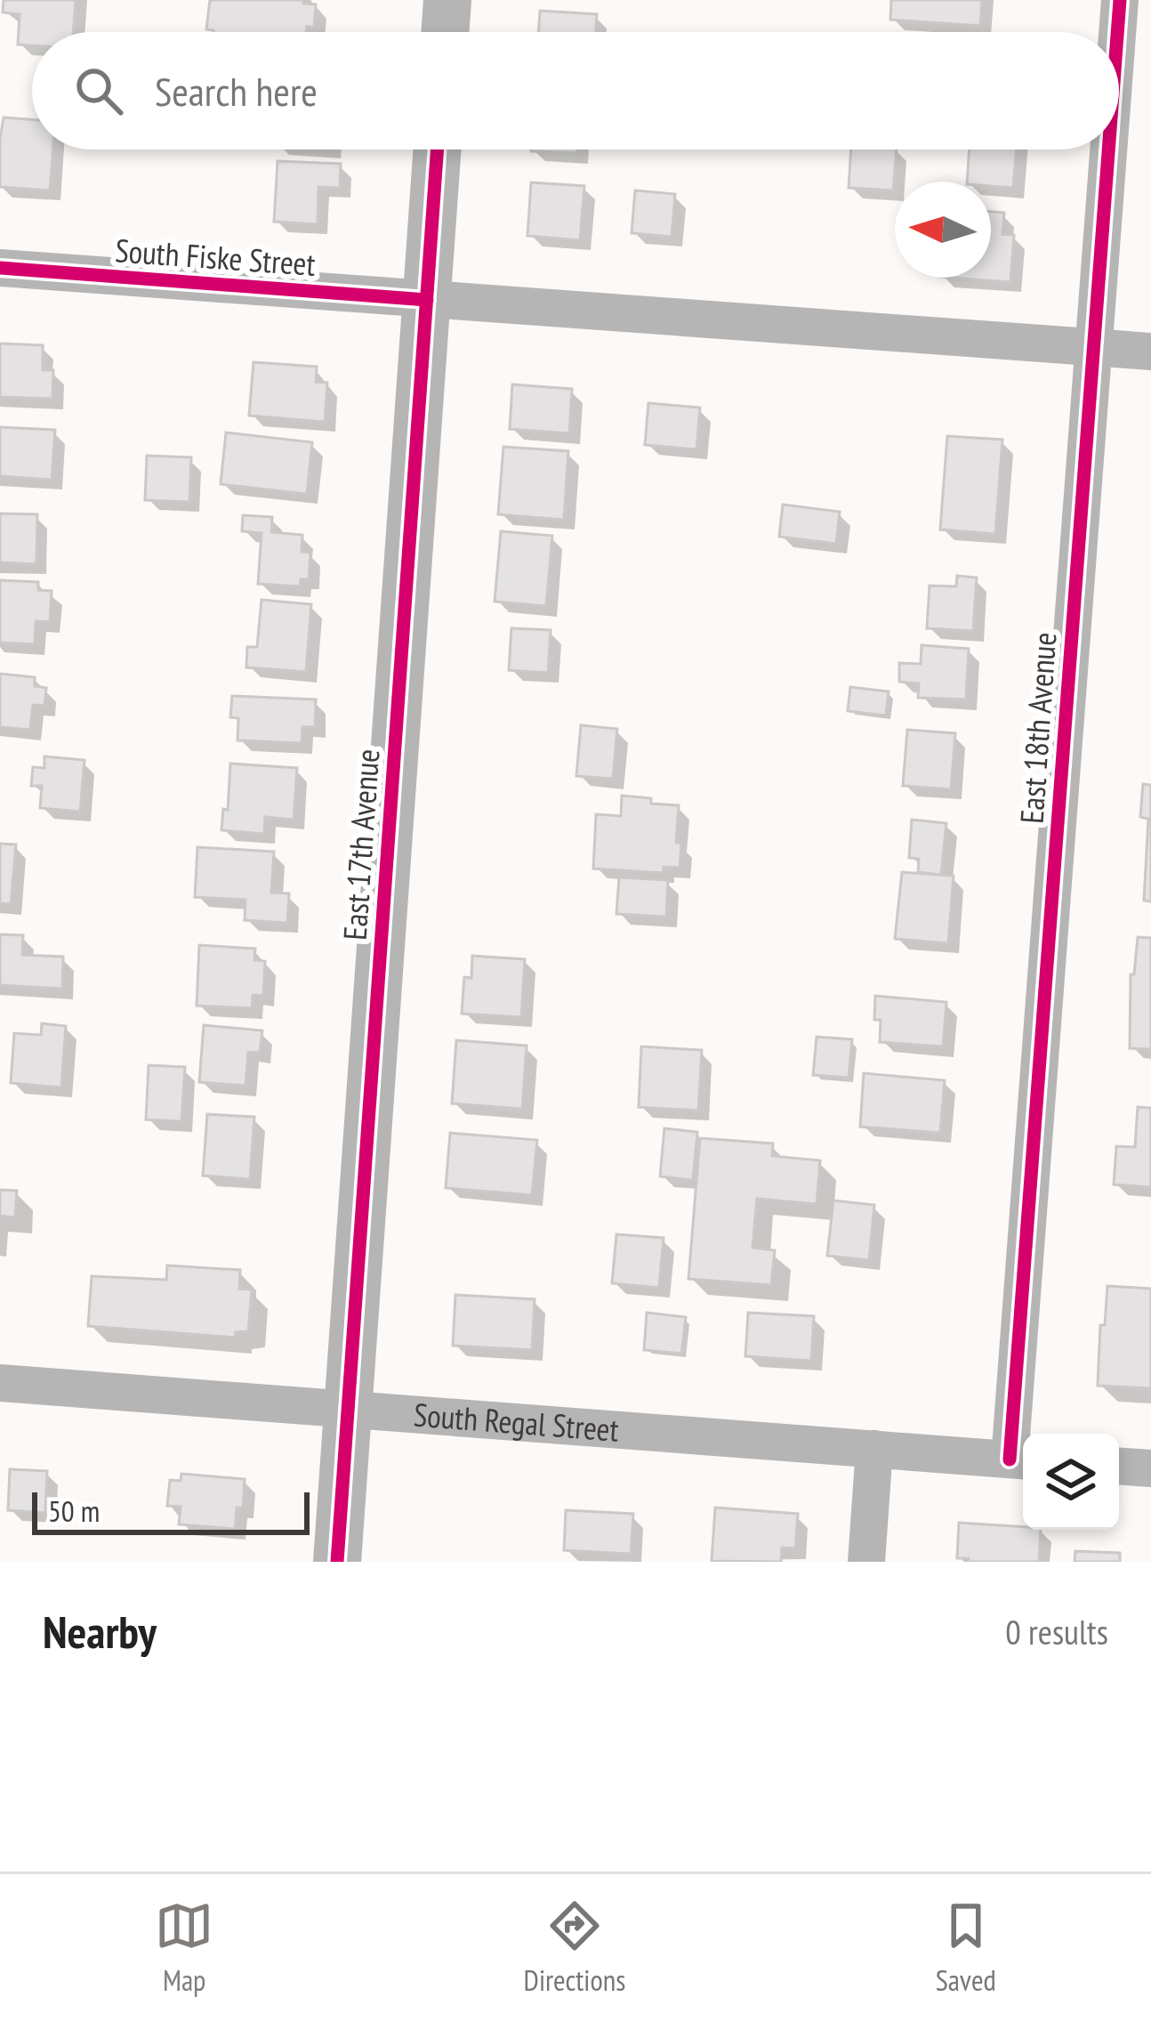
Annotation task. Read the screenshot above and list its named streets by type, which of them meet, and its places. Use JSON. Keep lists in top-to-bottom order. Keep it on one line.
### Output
{"streets":{"street":["South Fiske Street","East 18th Avenue","East 17th Avenue","South Regal Street"]},"crossings":[["South Fiske Street","East 18th Avenue"],["South Fiske Street","East 17th Avenue"],["East 18th Avenue","South Regal Street"],["East 17th Avenue","South Regal Street"]],"scale_bar":"50 m","north":"left","page":{"search":"Search here","scale":"50 m","heading":["Nearby","0 results"],"nav":["Map","Directions","Saved"]}}
